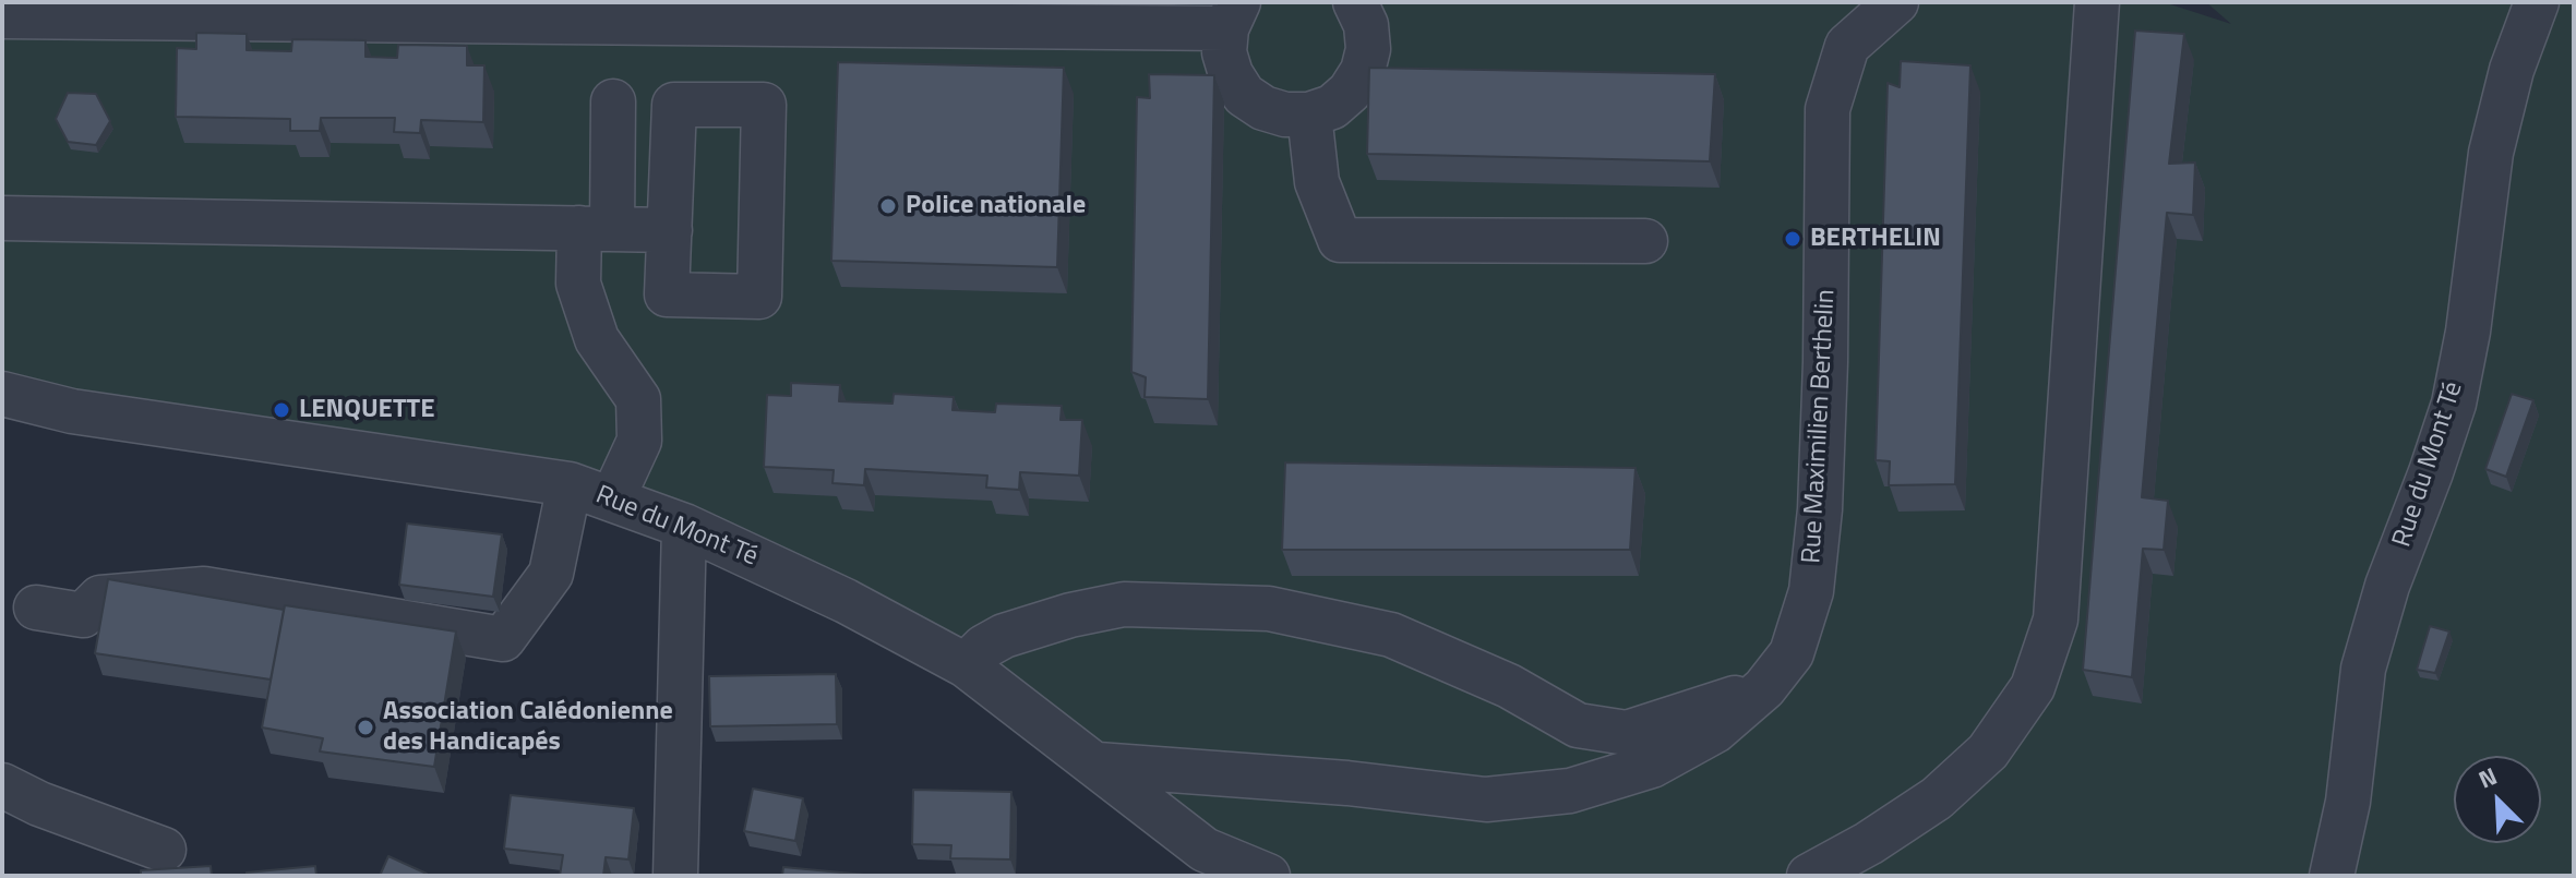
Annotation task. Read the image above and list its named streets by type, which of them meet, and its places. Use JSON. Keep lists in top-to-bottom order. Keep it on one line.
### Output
{"streets":{"street":["Rue Maximilien Berthelin","Rue du Mont Té"]},"crossings":[["Rue Maximilien Berthelin","Rue du Mont Té"]],"places":["Police nationale","BERTHELIN","LENQUETTE","Association Calédonienne des Handicapés"],"north":"top left"}
